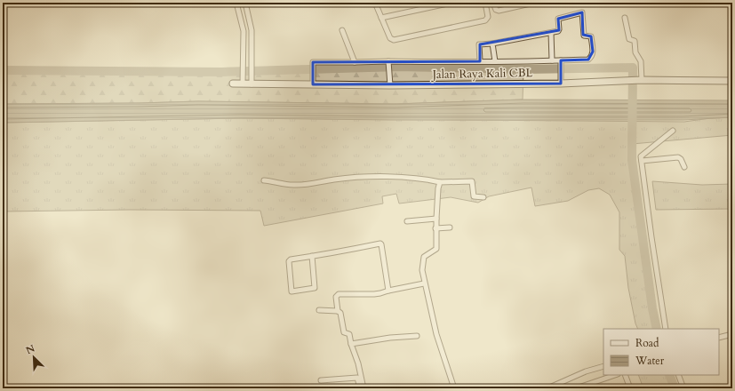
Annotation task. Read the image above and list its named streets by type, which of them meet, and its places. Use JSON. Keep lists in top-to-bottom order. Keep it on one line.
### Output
{"streets":{"main road":["Jalan Raya Kali CBL"]},"legend":["Road","Water"],"north":"top left"}
